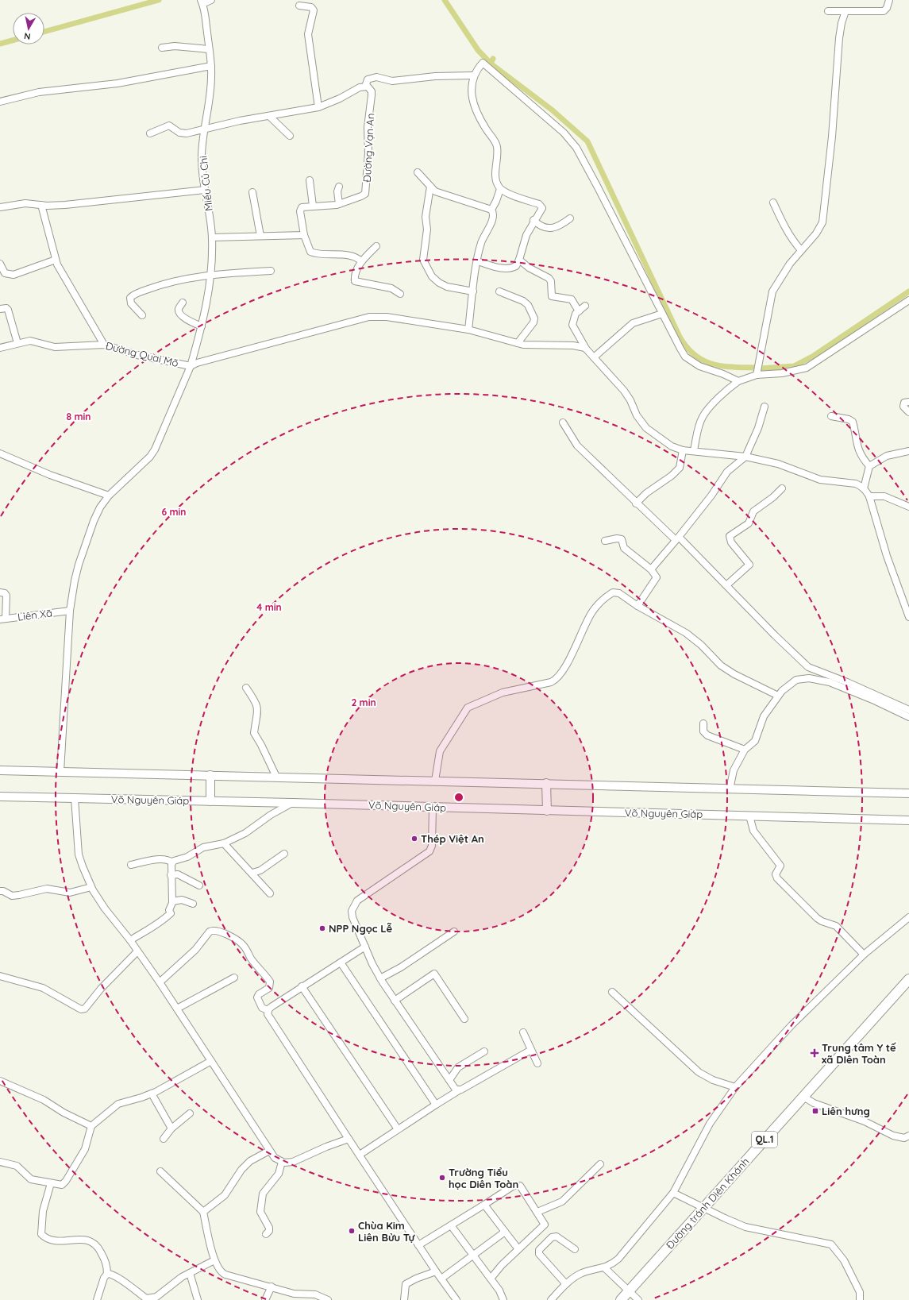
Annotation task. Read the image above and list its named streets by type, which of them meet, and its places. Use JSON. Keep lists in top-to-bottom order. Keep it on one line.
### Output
{"streets":{"highway":["QL.1","Đường tránh Diên Khánh"],"main road":["Võ Nguyên Giáp"],"street":["Đường Vạn An","Miếu Củ Chi","Đường Quai Mõ","Liên Xã"]},"crossings":[["Miếu Củ Chi","Đường Quai Mõ"],["Miếu Củ Chi","Liên Xã"]],"places":{"other":["Thép Việt An","NPP Ngọc Lễ","Trường Tiểu học Diên Toàn","Chùa Kim Liên Bửu Tự"],"health":["Trung tâm Y tế xã DIên Toàn"],"transit":["Liên hưng"]},"north":"bottom","rings":["8 min","6 min","4 min","2 min"]}
